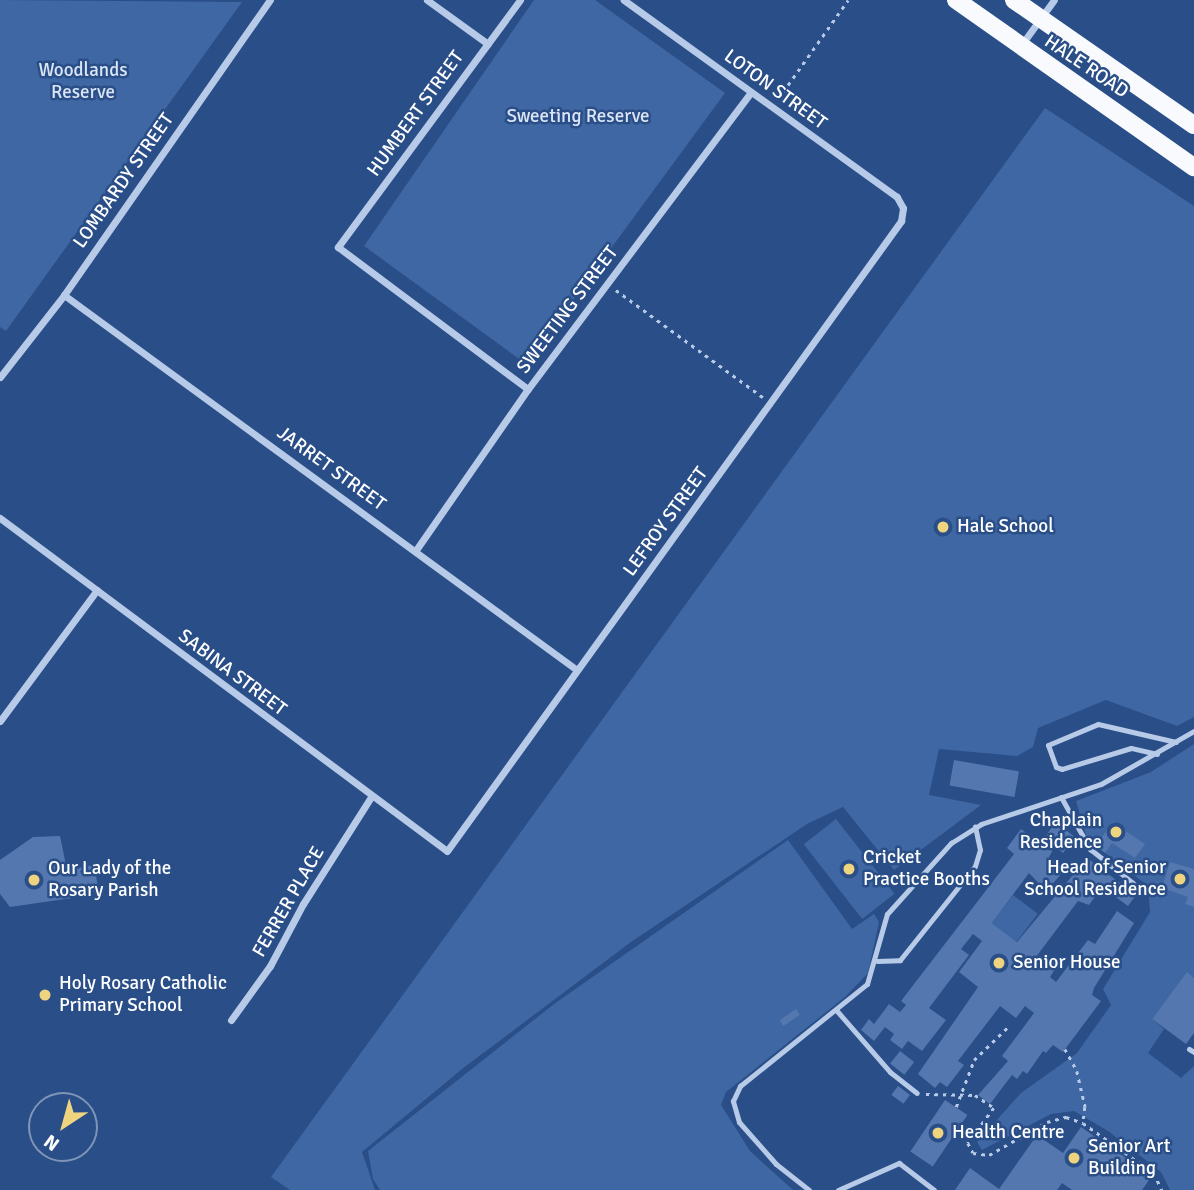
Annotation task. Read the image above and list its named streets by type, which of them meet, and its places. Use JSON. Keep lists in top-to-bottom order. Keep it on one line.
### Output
{"streets":{"main road":["HALE ROAD"],"street":["LOTON STREET","HUMBERT STREET","LOMBARDY STREET","SWEETING STREET","JARRET STREET","LEFROY STREET","SABINA STREET","FERRER PLACE"]},"crossings":[["LOTON STREET","SWEETING STREET"],["LOTON STREET","LEFROY STREET"],["HUMBERT STREET","SWEETING STREET"],["LOMBARDY STREET","JARRET STREET"],["SWEETING STREET","JARRET STREET"],["JARRET STREET","LEFROY STREET"],["LEFROY STREET","SABINA STREET"],["SABINA STREET","FERRER PLACE"]],"parks":["Woodlands Reserve","Sweeting Reserve"],"places":["Hale School","Chaplain Residence","Cricket Practice Booths","Head of Senior School Residence","Our Lady of the Rosary Parish","Senior House","Holy Rosary Catholic Primary School","Health Centre","Senior Art Building"],"north":"bottom left"}
